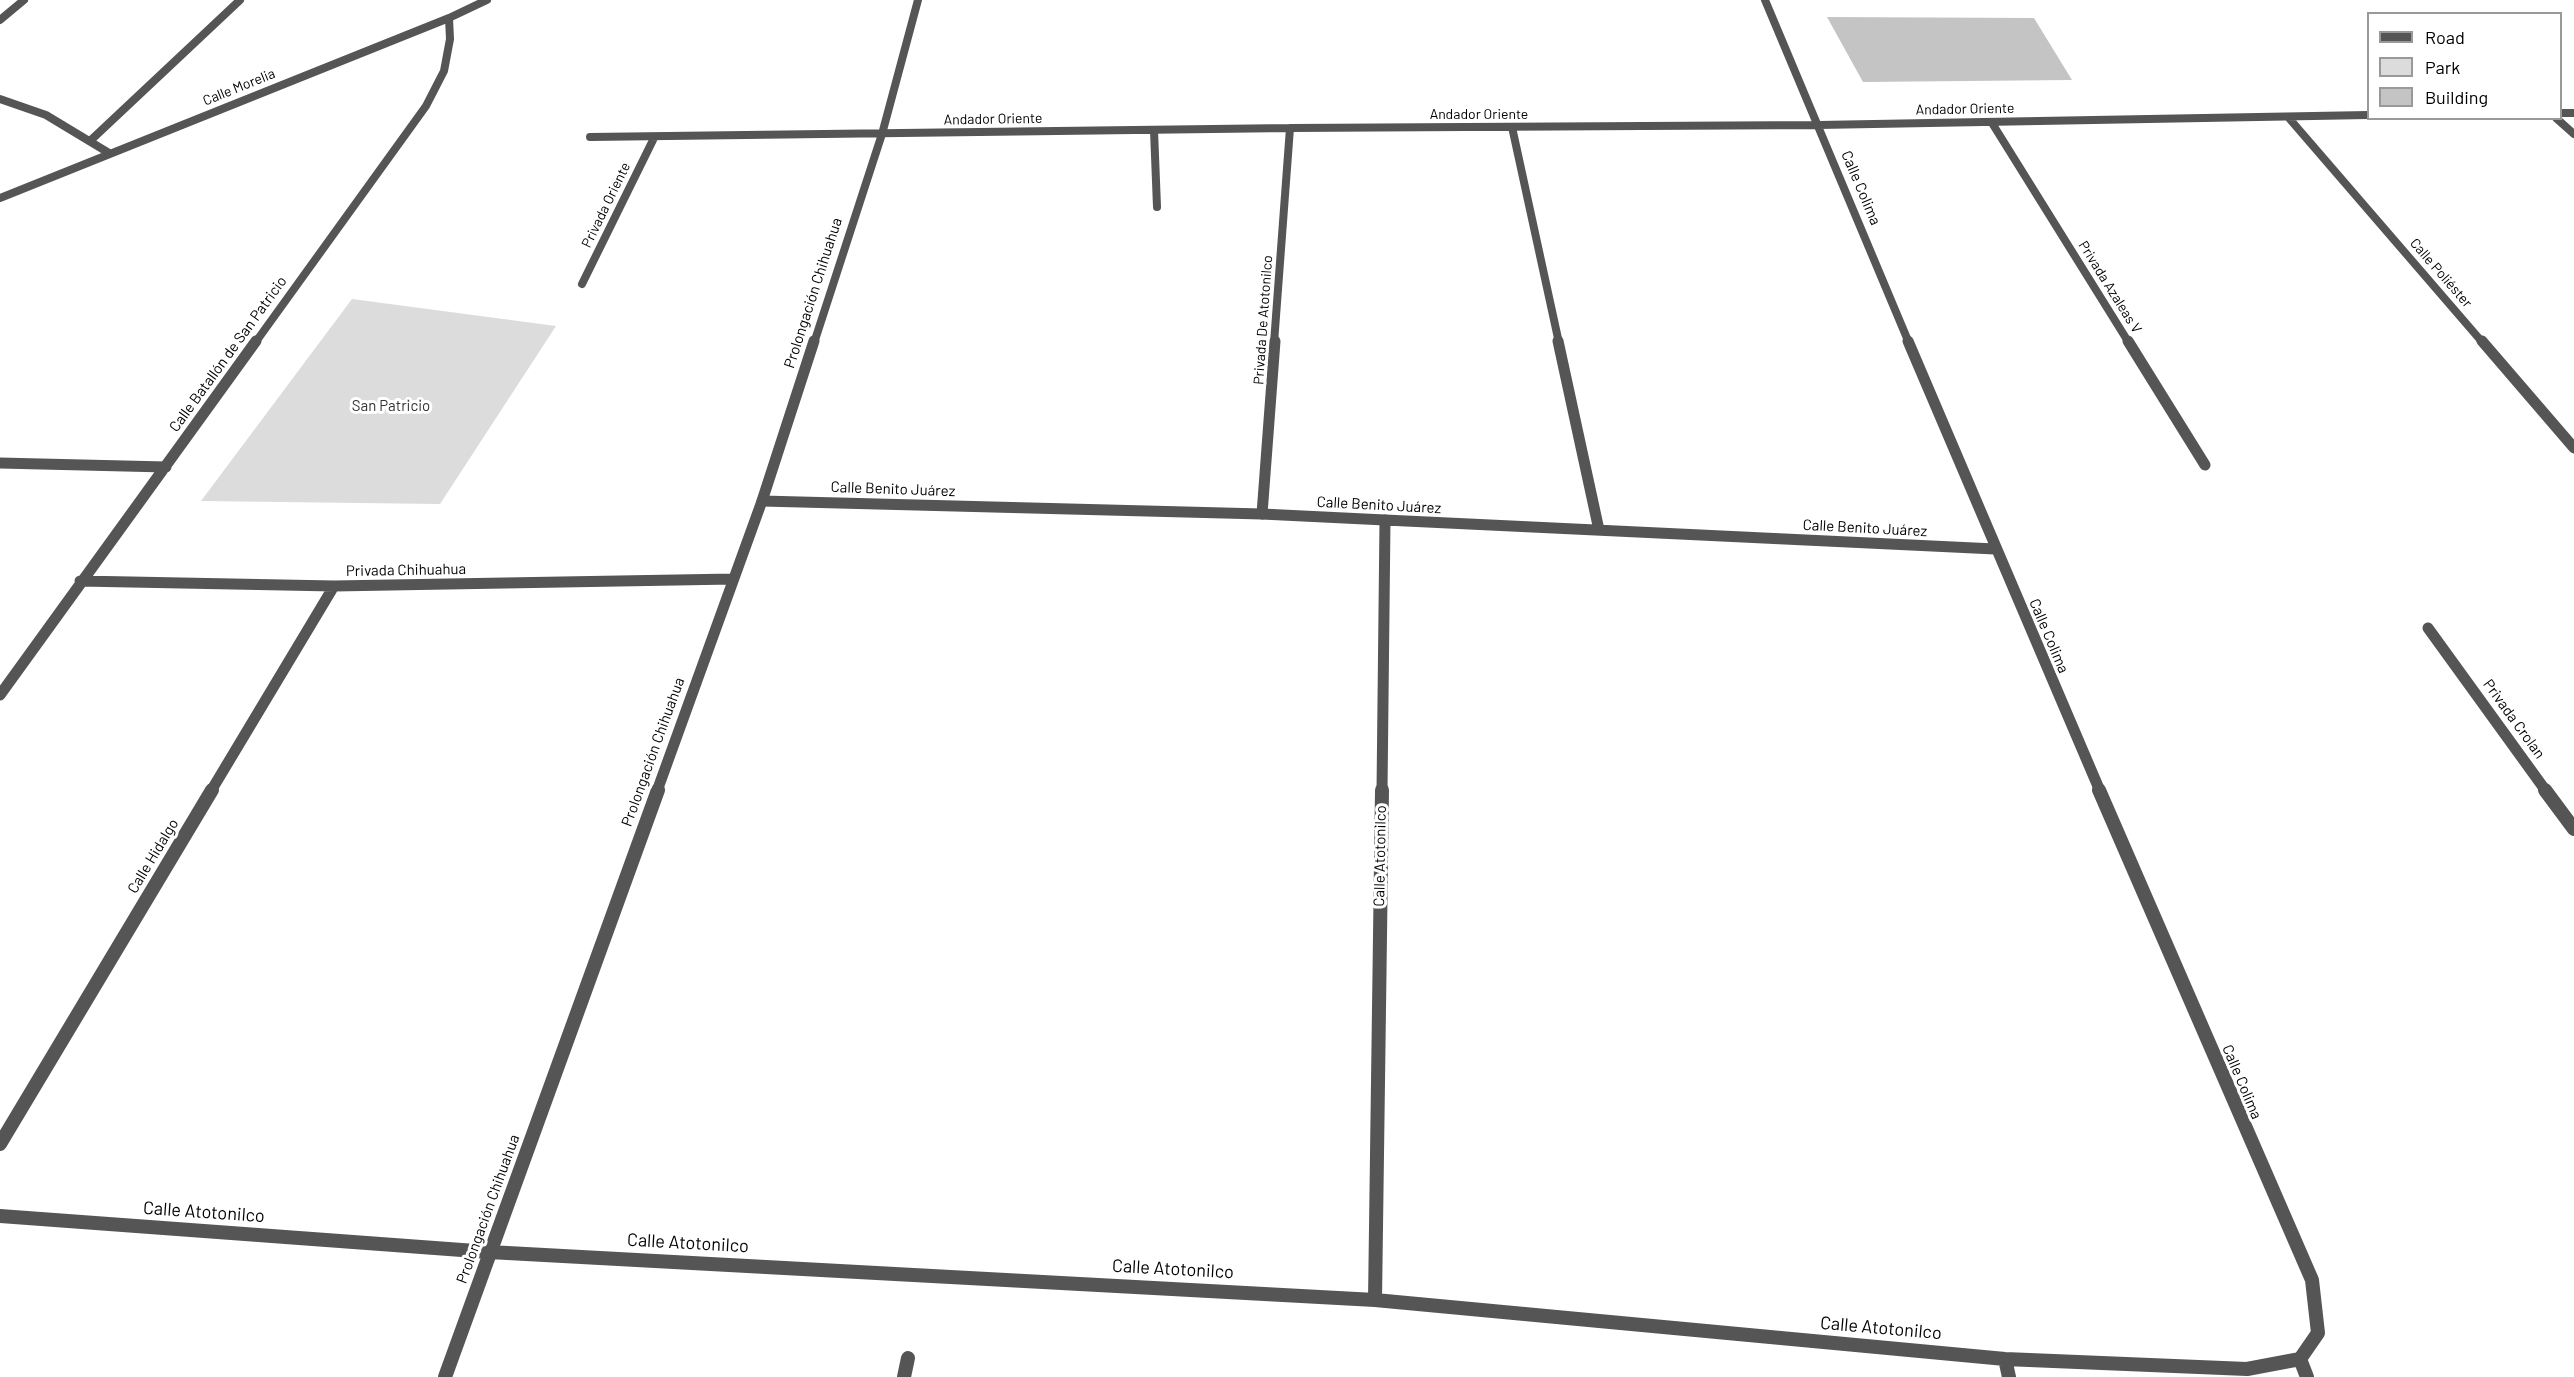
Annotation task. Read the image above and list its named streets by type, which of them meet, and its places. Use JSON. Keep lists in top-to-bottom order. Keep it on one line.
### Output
{"streets":{"street":["Calle Morelia","Andador Oriente","Calle Colima","Privada Oriente","Calle Poliéster","Privada Azaleas V","Prolongación Chihuahua","Privada De Atotonilco","Calle Batallón de San Patricio","Calle Benito Juárez","Privada Chihuahua","Privada Crolan","Calle Hidalgo","Calle Atotonilco"]},"crossings":[["Calle Morelia","Calle Batallón de San Patricio"],["Andador Oriente","Calle Colima"],["Andador Oriente","Privada Oriente"],["Andador Oriente","Calle Poliéster"],["Andador Oriente","Privada Azaleas V"],["Andador Oriente","Prolongación Chihuahua"],["Andador Oriente","Privada De Atotonilco"],["Calle Colima","Calle Benito Juárez"],["Calle Colima","Calle Atotonilco"],["Prolongación Chihuahua","Calle Benito Juárez"],["Prolongación Chihuahua","Privada Chihuahua"],["Prolongación Chihuahua","Calle Atotonilco"],["Privada De Atotonilco","Calle Benito Juárez"],["Calle Batallón de San Patricio","Privada Chihuahua"],["Calle Benito Juárez","Calle Atotonilco"],["Privada Chihuahua","Calle Hidalgo"]],"parks":["San Patricio"],"legend":["Road","Park","Building"]}
